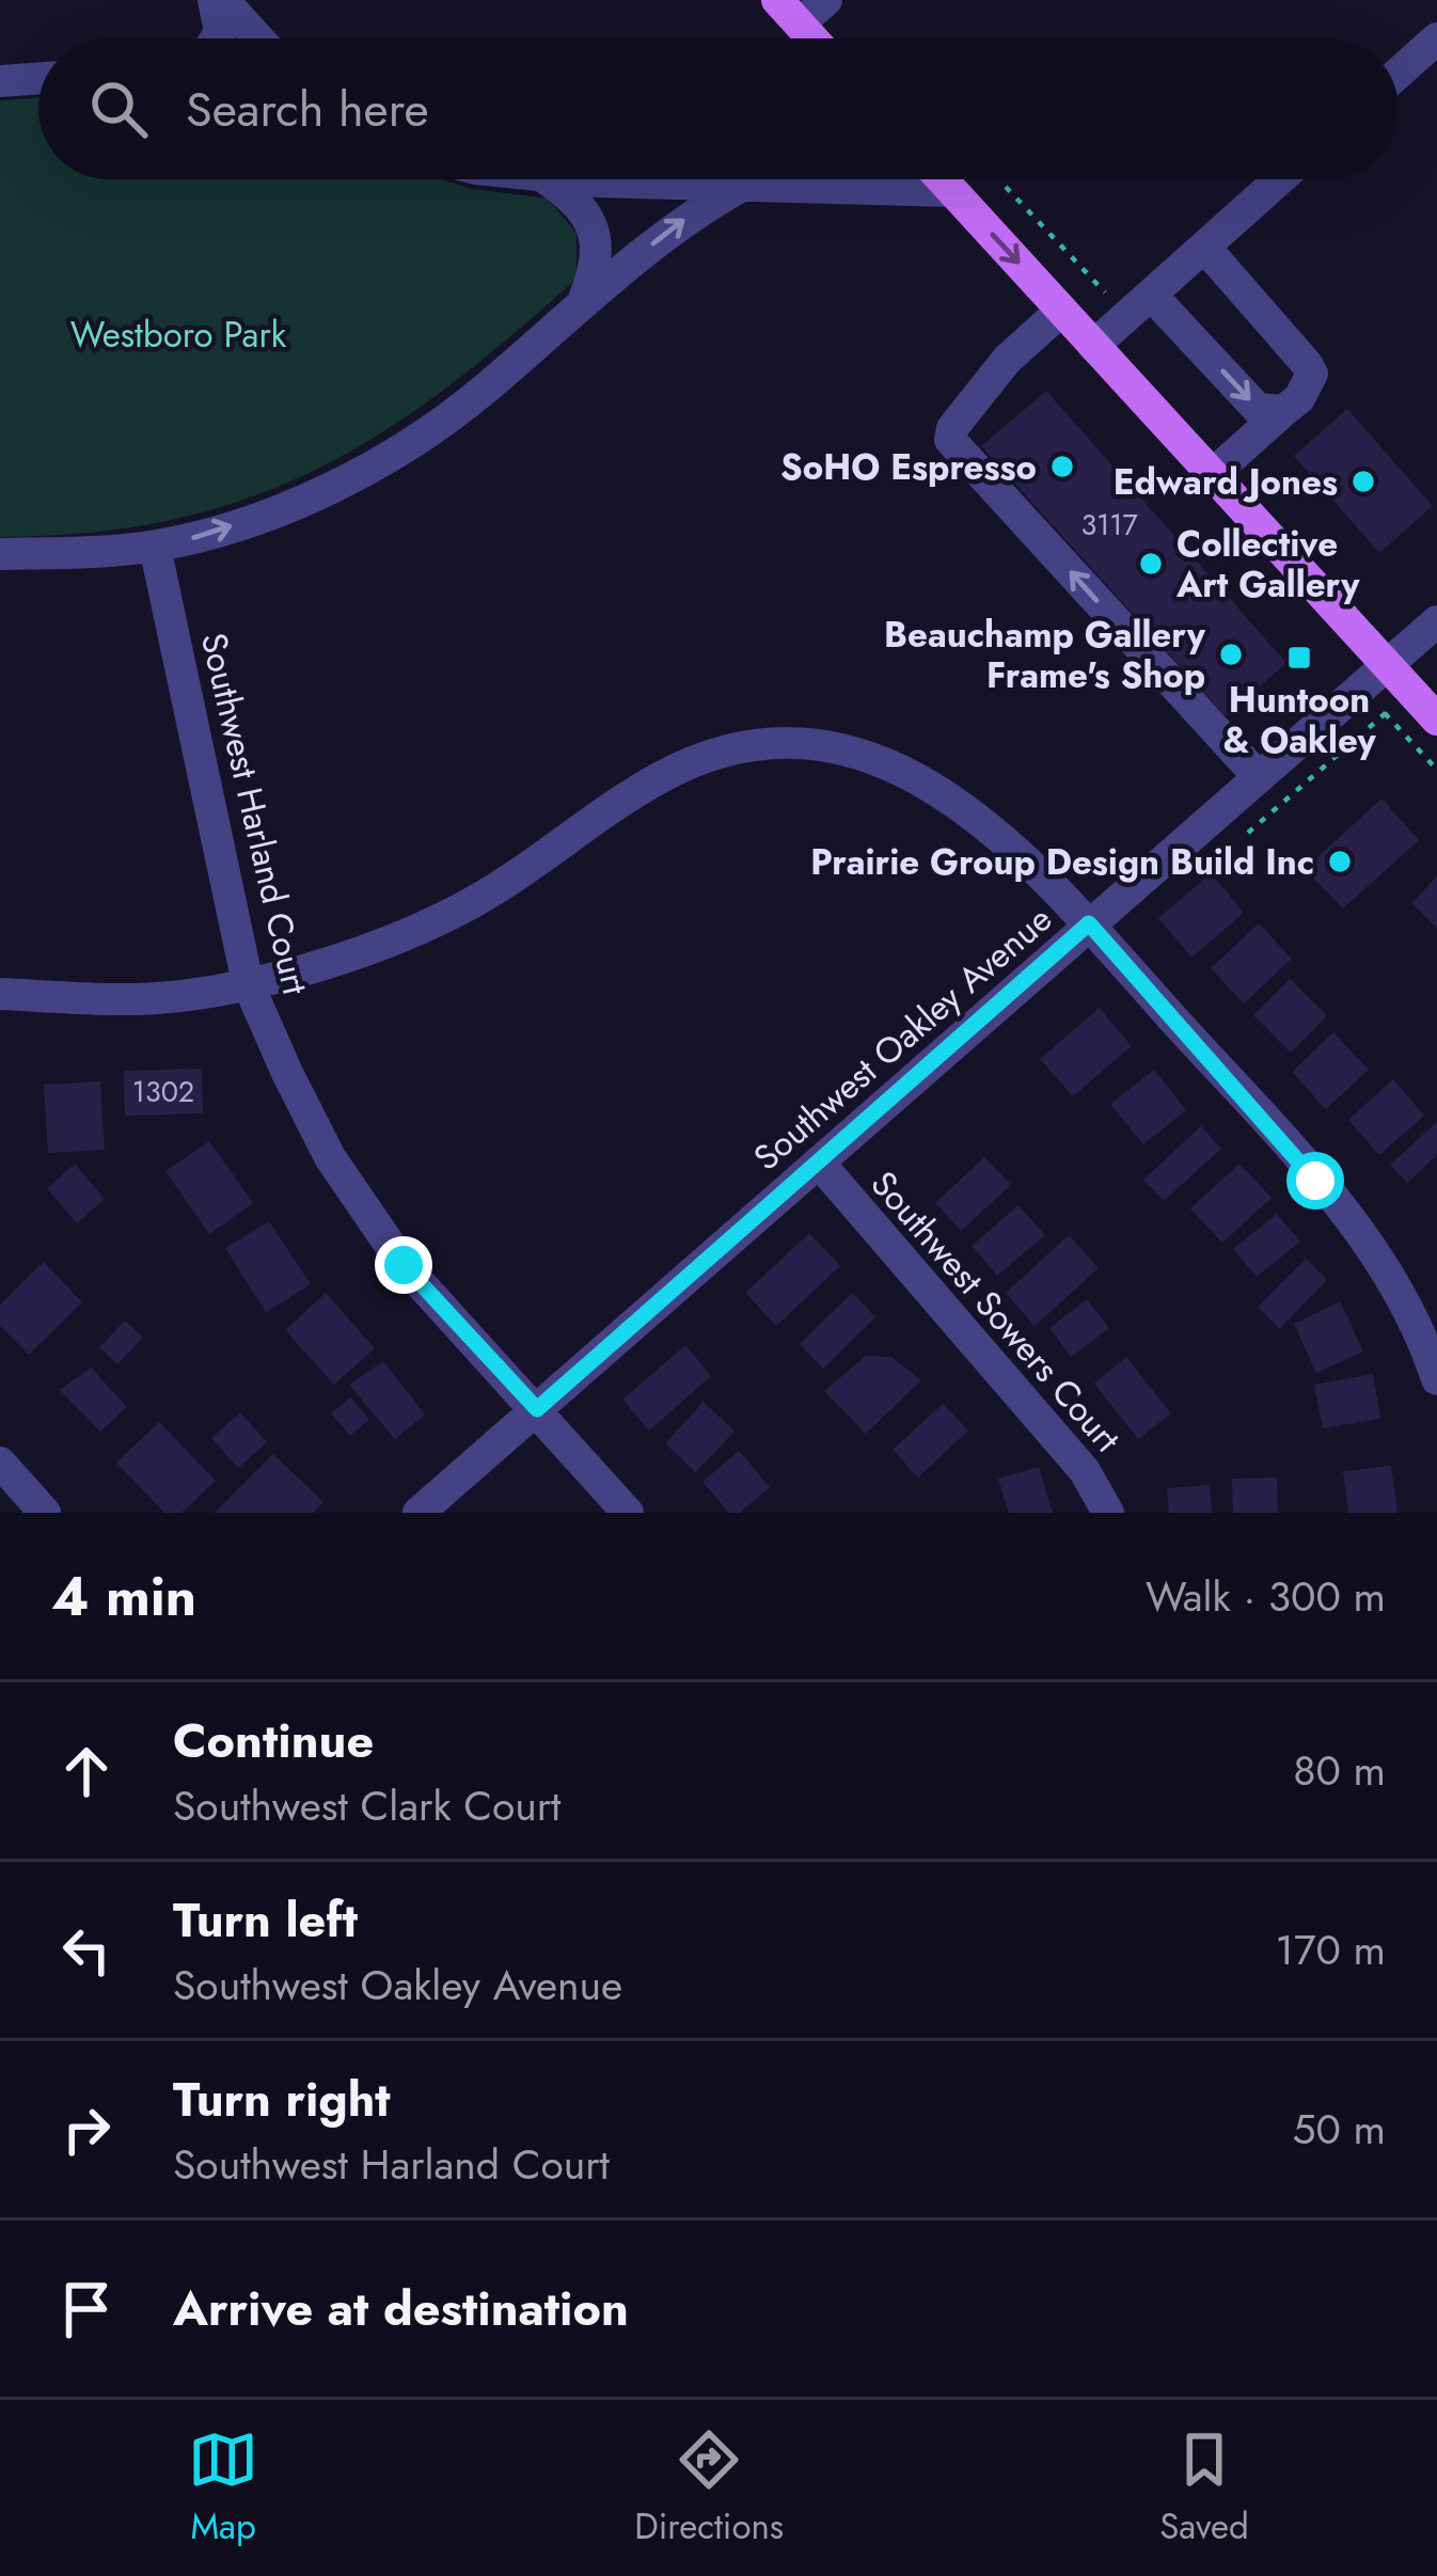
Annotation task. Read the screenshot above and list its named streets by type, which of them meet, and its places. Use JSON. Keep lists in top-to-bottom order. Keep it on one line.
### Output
{"streets":{"street":["Southwest Harland Court","Southwest Oakley Avenue","Southwest Sowers Court"]},"crossings":[["Southwest Harland Court","Southwest Oakley Avenue"],["Southwest Oakley Avenue","Southwest Sowers Court"]],"parks":["Westboro Park"],"places":{"other":["SoHO Espresso","Edward Jones","Collective Art Gallery","Beauchamp Gallery Frame's Shop","Prairie Group Design Build Inc"],"transit":["Huntoon & Oakley"]},"house_numbers":["3117","1302"],"page":{"search":"Search here","heading":["4 min","Walk · 300 m"],"list":[["Continue","Southwest Clark Court","80 m"],["Turn left","Southwest Oakley Avenue","170 m"],["Turn right","Southwest Harland Court","50 m"],"Arrive at destination"],"nav":["Map","Directions","Saved"]}}
